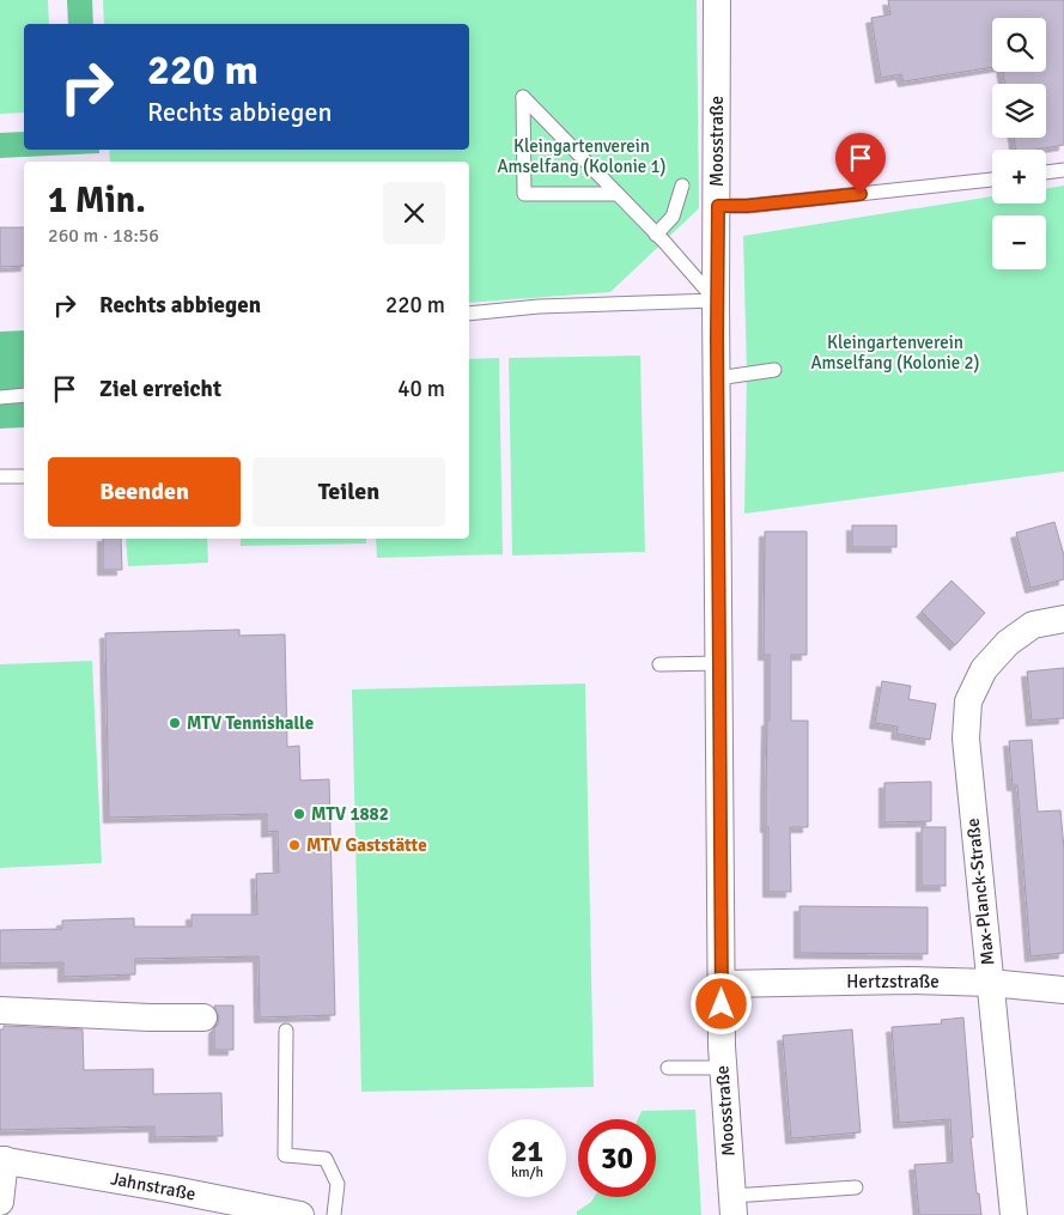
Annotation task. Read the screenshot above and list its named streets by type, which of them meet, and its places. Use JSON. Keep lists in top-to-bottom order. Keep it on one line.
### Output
{"streets":{"street":["Moosstraße","Max-Planck-Straße","Hertzstraße","Jahnstraße"]},"crossings":[["Moosstraße","Hertzstraße"],["Max-Planck-Straße","Hertzstraße"]],"parks":["Kleingartenverein Amselfang (Kolonie 1)","Kleingartenverein Amselfang (Kolonie 2)"],"places":["MTV Tennishalle","MTV 1882","MTV Gaststätte"],"page":{"map_buttons":["+","−"],"turn":["220 m","Rechts abbiegen"],"heading":["1 Min.","260 m · 18:56"],"list":[{"name":"Rechts abbiegen","value":"220 m"},{"name":"Ziel erreicht","value":"40 m"}],"buttons":["Beenden","Teilen"],"speed":"21 km/h","limit":"30"}}
